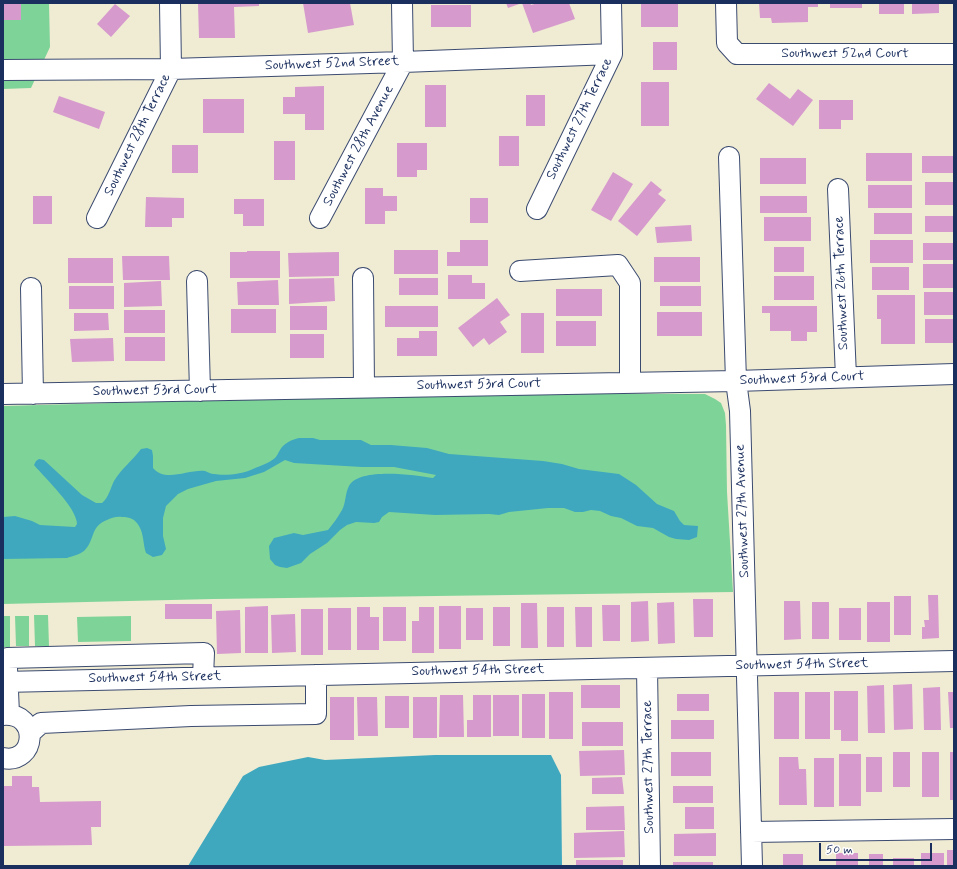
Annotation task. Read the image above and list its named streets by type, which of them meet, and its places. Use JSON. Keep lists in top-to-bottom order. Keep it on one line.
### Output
{"streets":{"street":["Southwest 52nd Court","Southwest 52nd Street","Southwest 27th Terrace","Southwest 28th Terrace","Southwest 28th Avenue","Southwest 26th Terrace","Southwest 53rd Court","Southwest 27th Avenue","Southwest 54th Street"]},"crossings":[["Southwest 52nd Street","Southwest 27th Terrace"],["Southwest 52nd Street","Southwest 28th Terrace"],["Southwest 52nd Street","Southwest 28th Avenue"],["Southwest 27th Terrace","Southwest 54th Street"],["Southwest 26th Terrace","Southwest 53rd Court"],["Southwest 53rd Court","Southwest 27th Avenue"],["Southwest 27th Avenue","Southwest 54th Street"]],"scale_bar":"50 m"}
